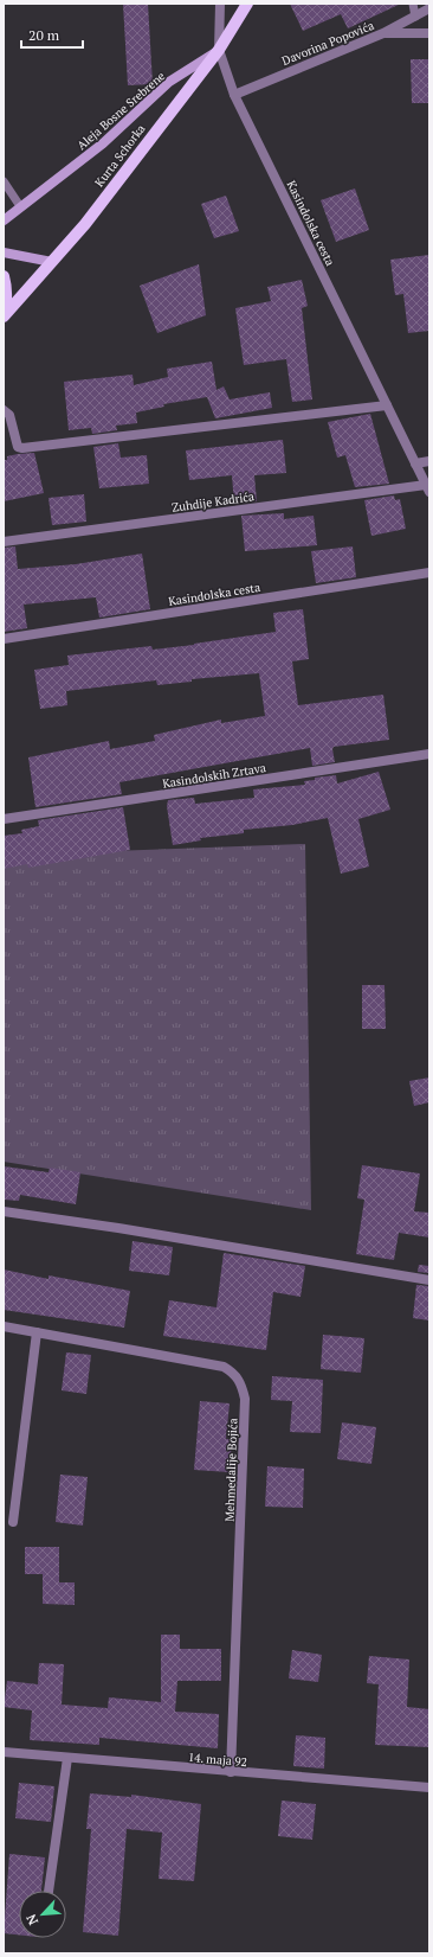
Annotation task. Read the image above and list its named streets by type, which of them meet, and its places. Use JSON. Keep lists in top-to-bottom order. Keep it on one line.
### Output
{"streets":{"main road":["Kurta Schorka"],"street":["Davorina Popovića","Aleja Bosne Srebrene","Kasindolska cesta","Zuhdije Kadrića","Kasindolskih Zrtava","Mehmedalije Bojića","14. maja 92"]},"crossings":[["Davorina Popovića","Kasindolska cesta"],["Aleja Bosne Srebrene","Kurta Schorka"],["Aleja Bosne Srebrene","Kasindolska cesta"],["Kurta Schorka","Kasindolska cesta"],["Kasindolska cesta","Zuhdije Kadrića"],["Mehmedalije Bojića","14. maja 92"]],"scale_bar":"20 m","north":"bottom left"}
